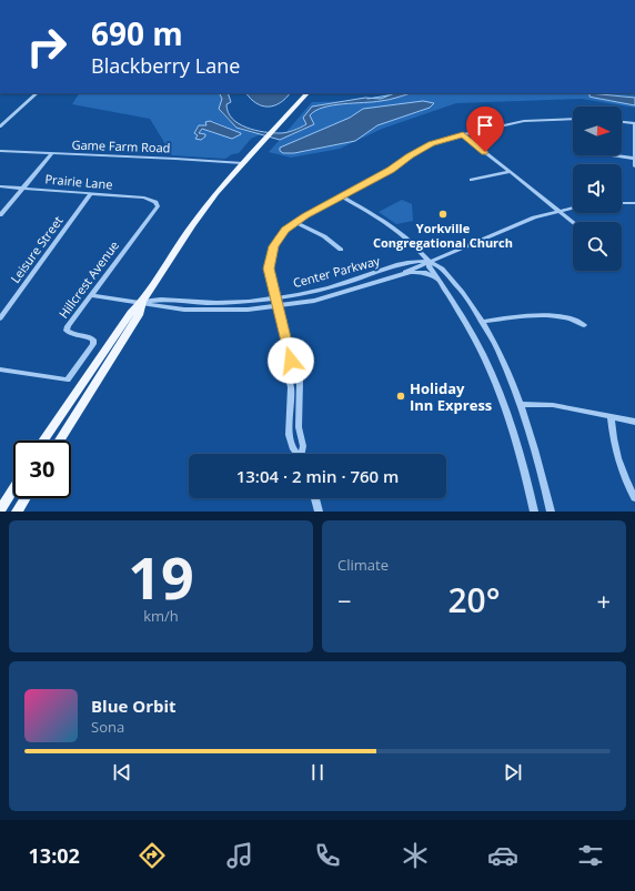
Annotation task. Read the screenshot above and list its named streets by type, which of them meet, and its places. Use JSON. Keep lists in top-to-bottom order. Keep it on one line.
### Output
{"streets":{"street":["Game Farm Road","Prairie Lane","Leisure Street","Center Parkway","Hillcrest Avenue"]},"crossings":[["Prairie Lane","Leisure Street"],["Prairie Lane","Hillcrest Avenue"],["Center Parkway","Hillcrest Avenue"]],"places":["Yorkville Congregational Church","Holiday Inn Express"],"north":"right","page":{"turn":["690 m","Blackberry Lane"],"limit":"30","trip":"13:04 · 2 min · 760 m","tile":[["19","km/h"],"Climate"],"heat":["−","20°","+"],"song":["Blue Orbit","Sona"],"tabs":"13:02"}}
